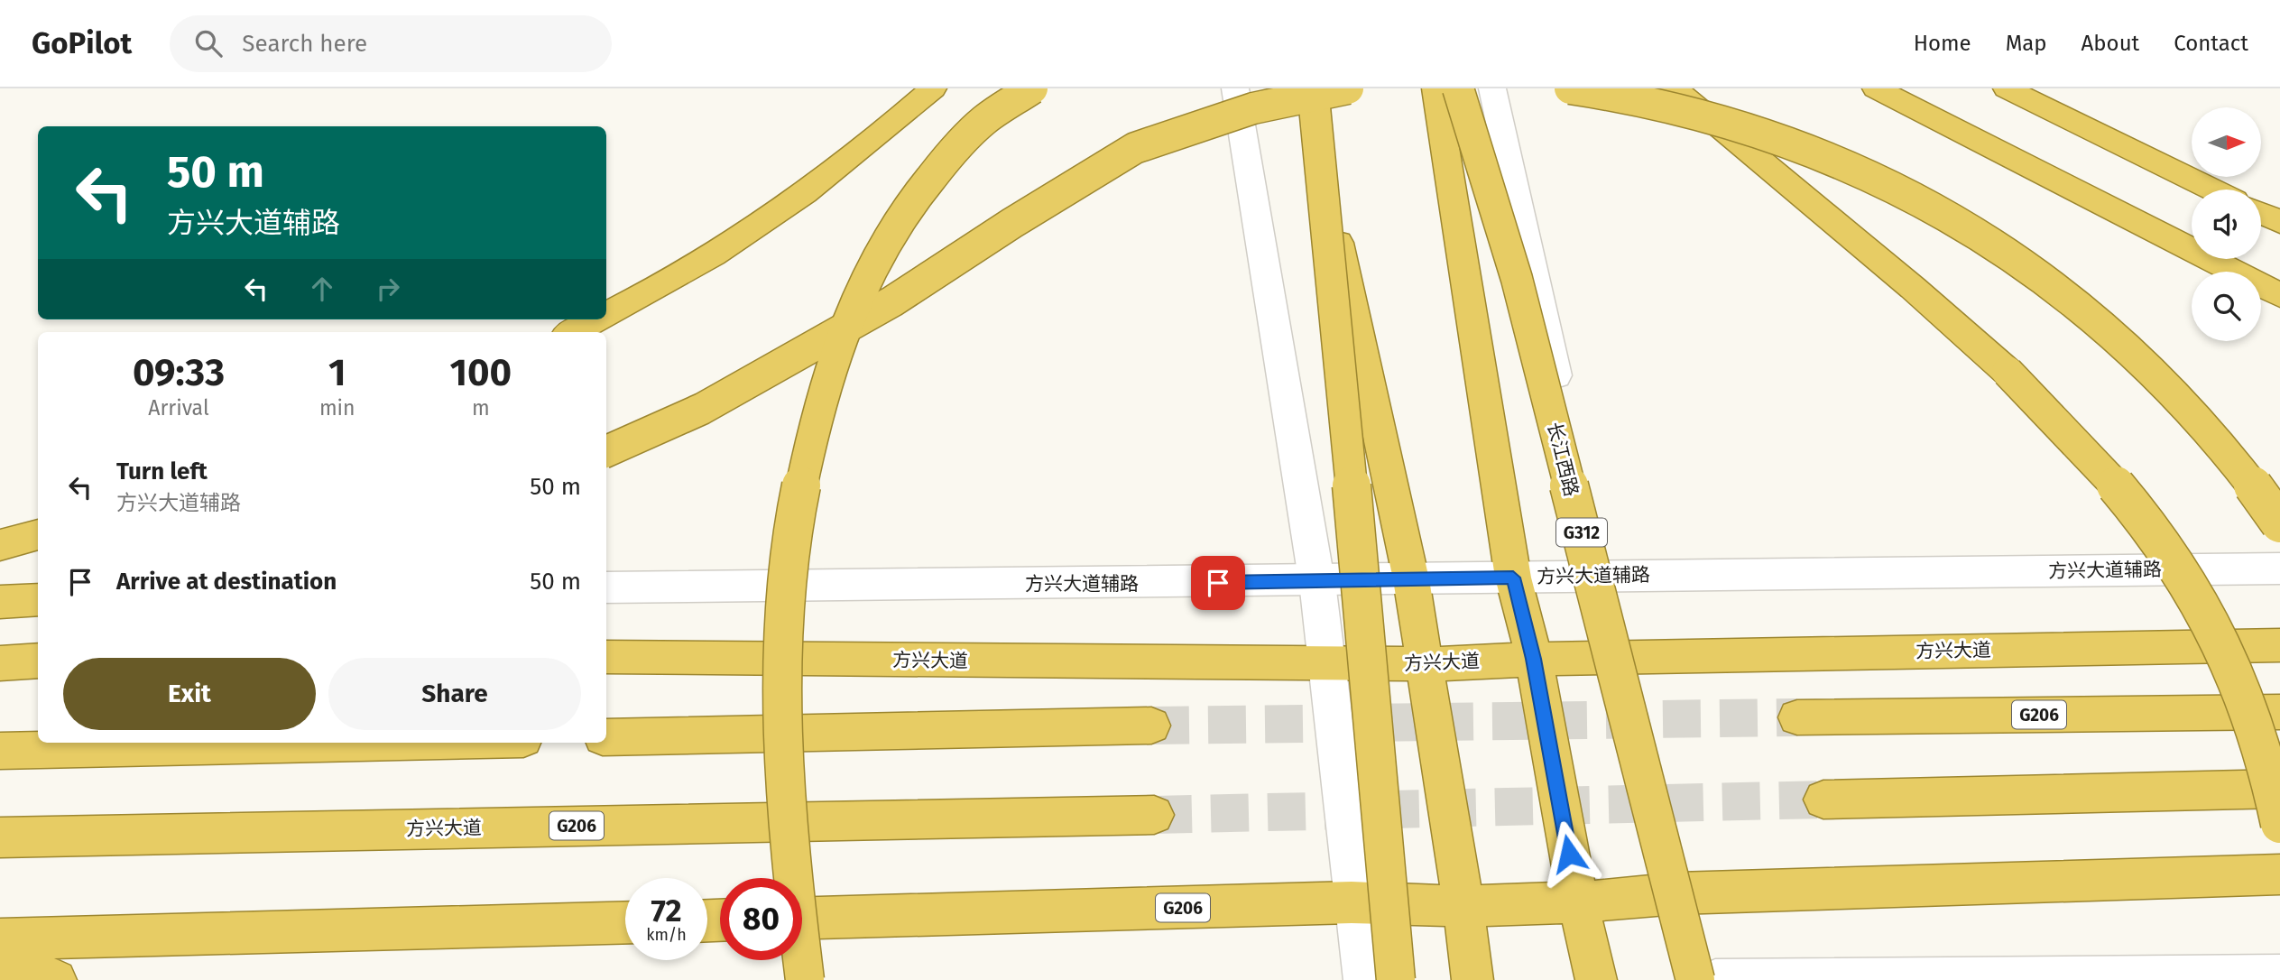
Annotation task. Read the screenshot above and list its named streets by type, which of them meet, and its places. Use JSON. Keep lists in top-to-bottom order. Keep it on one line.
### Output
{"streets":{"highway":["长江西路","G312","方兴大道","G206"],"street":["方兴大道辅路"]},"north":"right","page":{"header":"GoPilot","search":"Search here","nav":["Home","Map","About","Contact"],"turn":["50 m","方兴大道辅路"],"eta":["09:33","Arrival","1","min","100","m"],"list":[{"name":"Turn left","note":"方兴大道辅路","value":"50 m"},{"name":"Arrive at destination","value":"50 m"}],"buttons":["Exit","Share"],"speed":"72 km/h","limit":"80"}}
